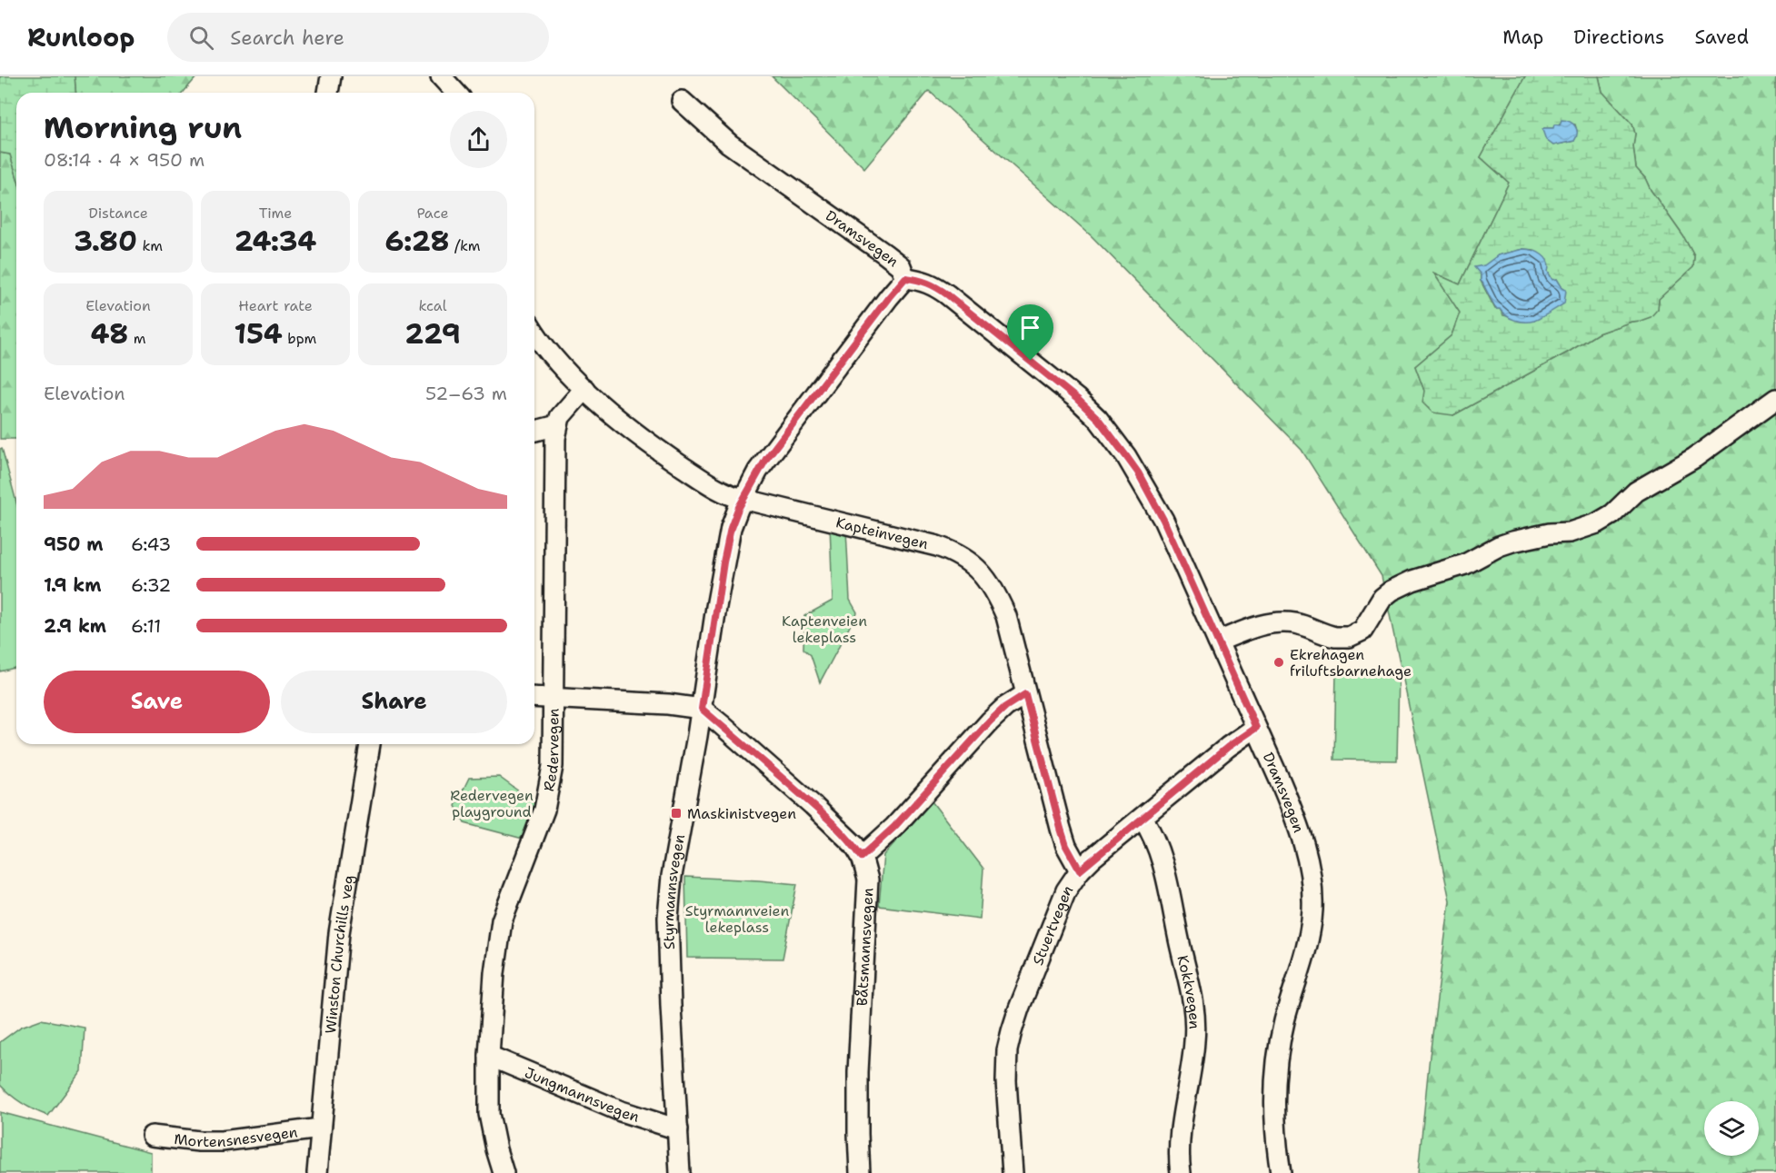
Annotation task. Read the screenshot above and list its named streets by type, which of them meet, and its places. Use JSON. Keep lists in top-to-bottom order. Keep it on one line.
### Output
{"streets":{"street":["Dramsvegen","Kapteinvegen","Redervegen","Styrmannsvegen","Stuertvegen","Båtsmannsvegen","Winston Churchills veg","Kokkvegen","Jungmannsvegen","Mortensnesvegen"]},"crossings":[["Dramsvegen","Styrmannsvegen"],["Dramsvegen","Stuertvegen"],["Kapteinvegen","Redervegen"],["Kapteinvegen","Styrmannsvegen"],["Kapteinvegen","Stuertvegen"],["Redervegen","Jungmannsvegen"],["Styrmannsvegen","Jungmannsvegen"],["Stuertvegen","Kokkvegen"],["Winston Churchills veg","Mortensnesvegen"]],"parks":["Kaptenveien lekeplass","Redervegen playground","Styrmannveien lekeplass"],"places":{"other":["Ekrehagen friluftsbarnehage"],"transit":["Maskinistvegen"]},"page":{"header":"Runloop","search":"Search here","nav":["Map","Directions","Saved"],"heading":["Morning run","08:14 · 4 × 950 m"],"stats":[["Distance","3.80 km"],["Time","24:34"],["Pace","6:28 /km"],["Elevation","48 m"],["Heart rate","154 bpm"],["kcal","229"]],"chart":["Elevation","52–63 m"],"list":[{"name":"950 m","note":"6:43"},{"name":"1.9 km","note":"6:32"},{"name":"2.9 km","note":"6:11"}],"buttons":["Save","Share"]}}
